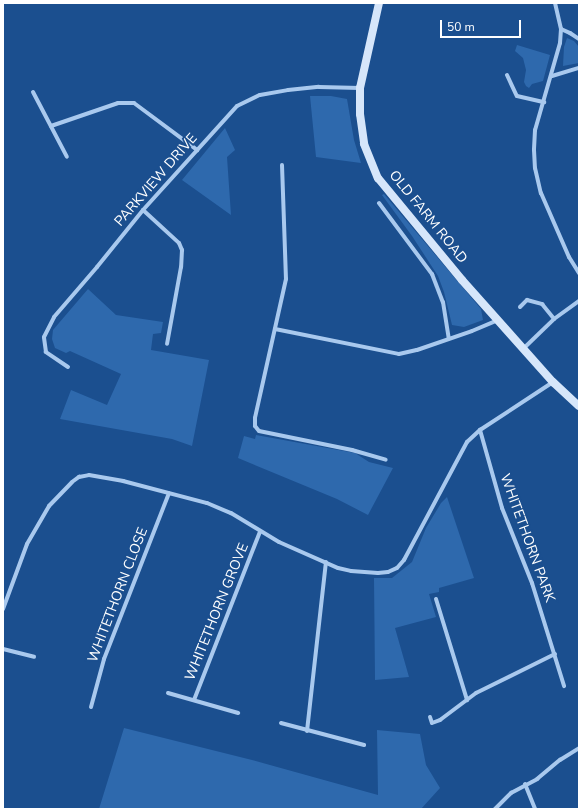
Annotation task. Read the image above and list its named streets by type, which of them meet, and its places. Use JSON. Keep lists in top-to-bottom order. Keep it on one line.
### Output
{"streets":{"street":["PARKVIEW DRIVE","OLD FARM ROAD","WHITETHORN PARK","WHITETHORN CLOSE","WHITETHORN GROVE"]},"crossings":[["PARKVIEW DRIVE","OLD FARM ROAD"],["WHITETHORN PARK","WHITETHORN GROVE"],["WHITETHORN CLOSE","WHITETHORN GROVE"]],"scale_bar":"50 m"}
